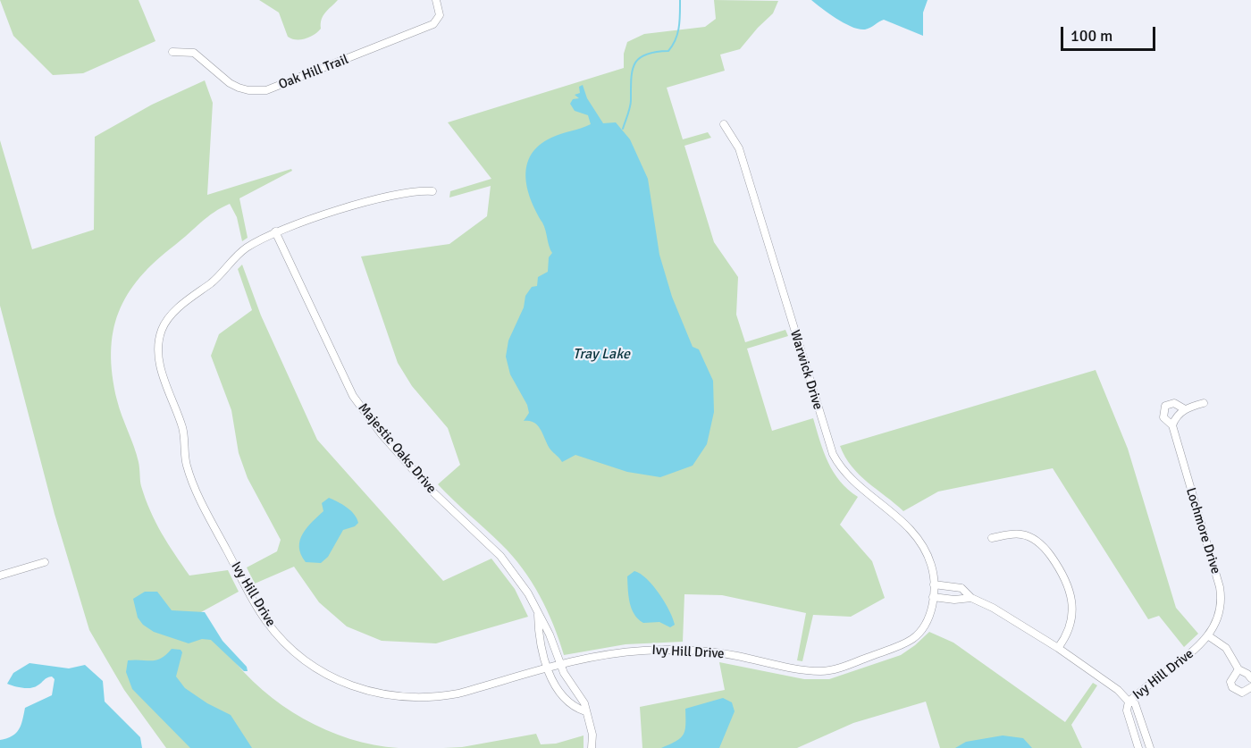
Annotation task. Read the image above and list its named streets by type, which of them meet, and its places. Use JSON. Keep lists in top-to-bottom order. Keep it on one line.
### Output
{"streets":{"street":["Oak Hill Trail","Warwick Drive","Majestic Oaks Drive","Lochmore Drive","Ivy Hill Drive"]},"crossings":[["Warwick Drive","Ivy Hill Drive"],["Majestic Oaks Drive","Ivy Hill Drive"],["Lochmore Drive","Ivy Hill Drive"]],"water":["Tray Lake"],"scale_bar":"100 m"}
